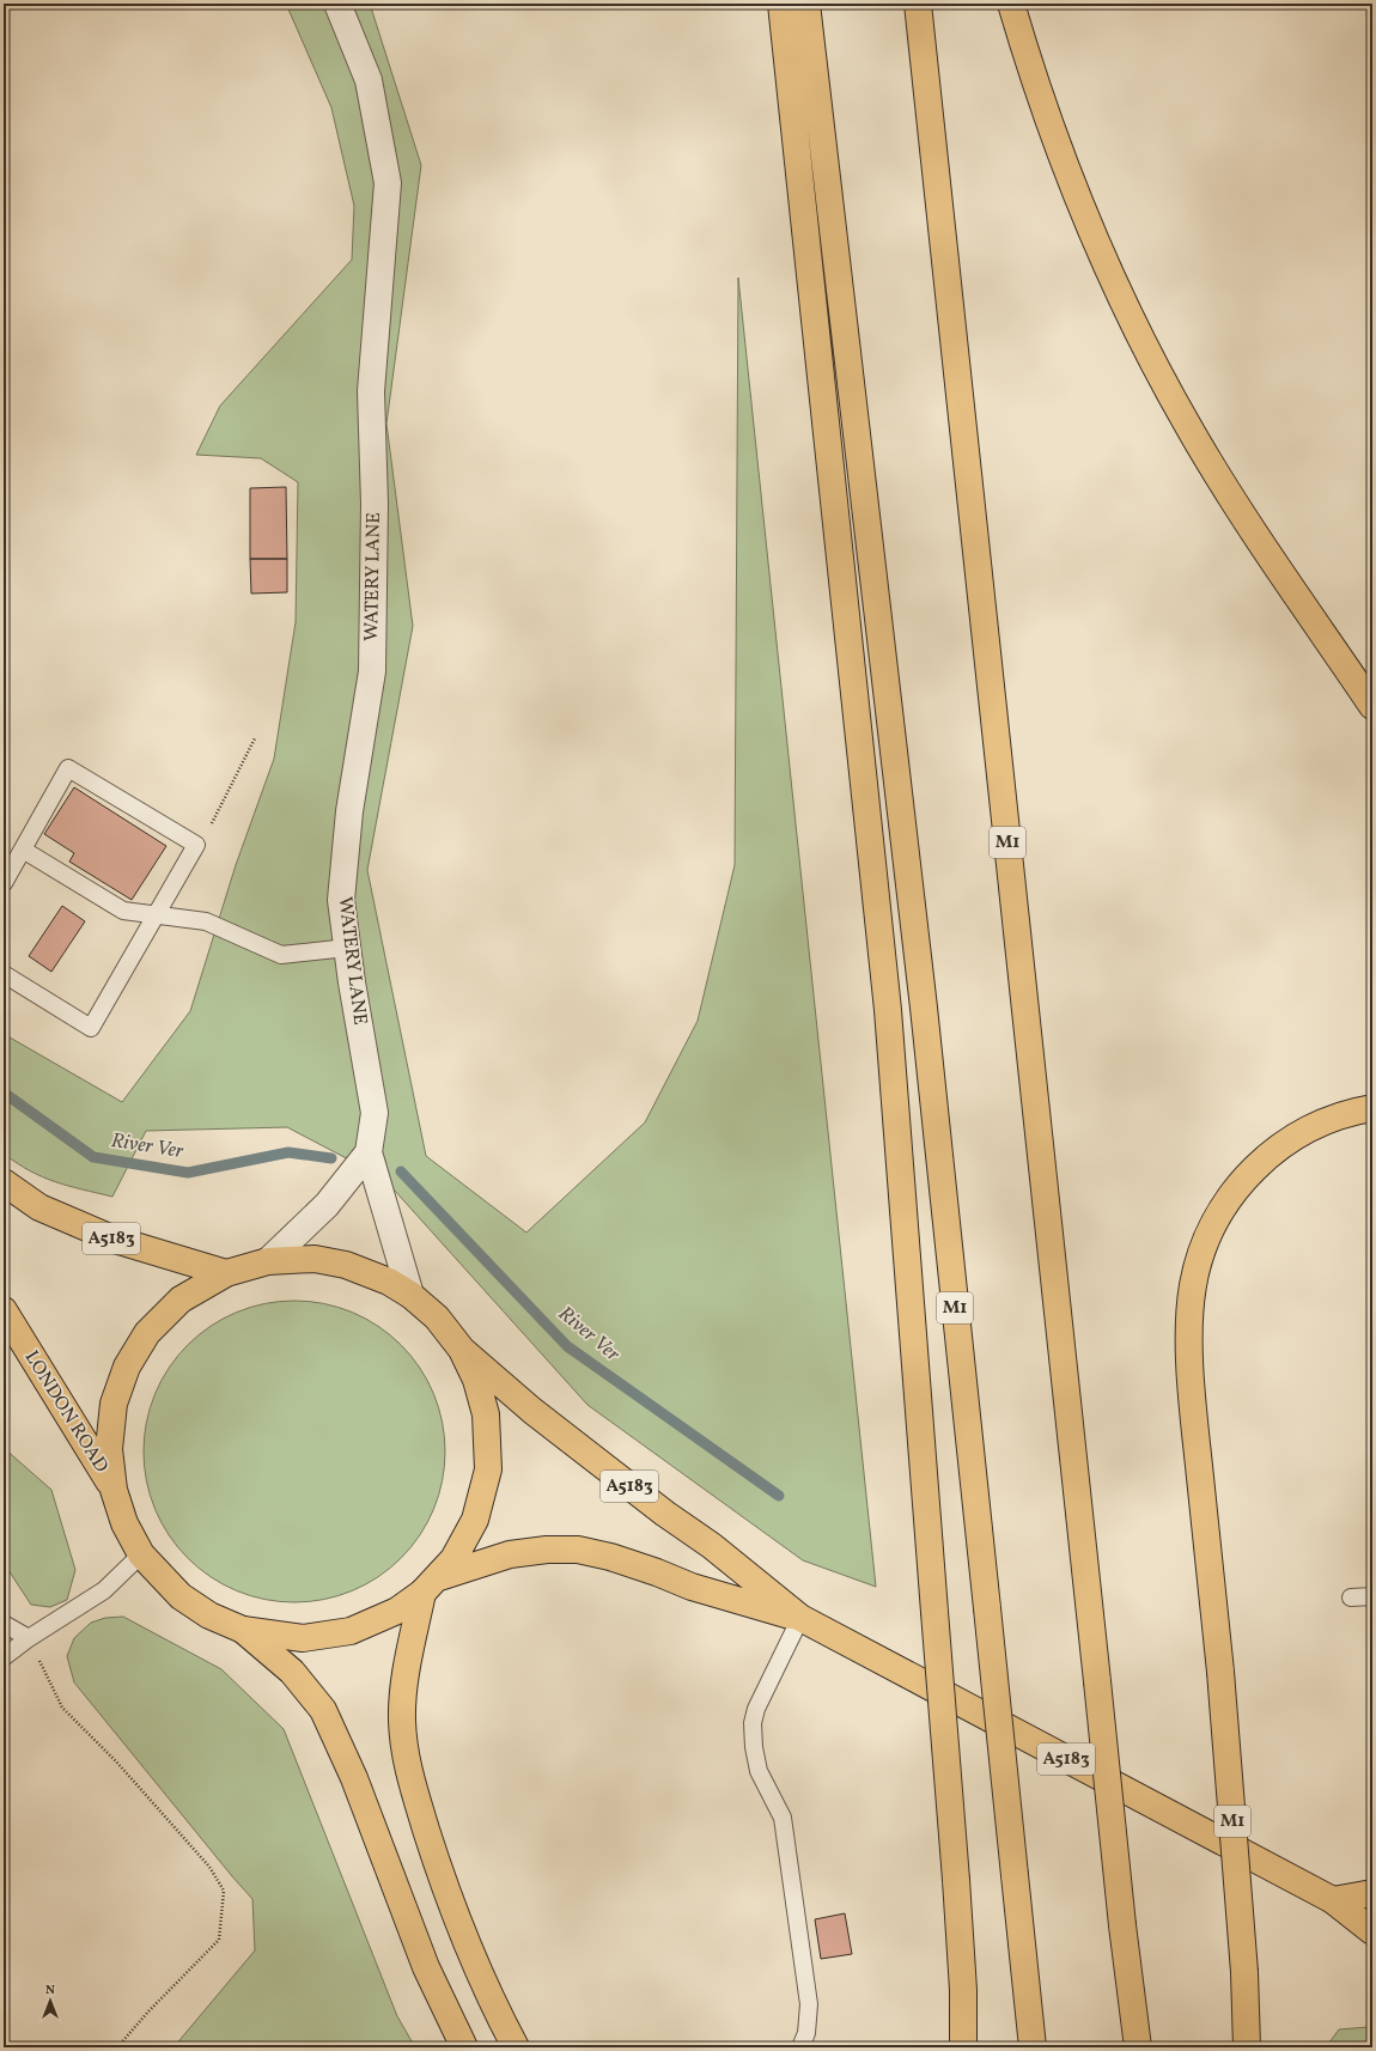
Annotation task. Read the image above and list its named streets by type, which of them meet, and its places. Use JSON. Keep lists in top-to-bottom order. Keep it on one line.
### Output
{"streets":{"main road":["M1","A5183","LONDON ROAD"],"street":["WATERY LANE"]},"water":["River Ver"],"north":"top"}
